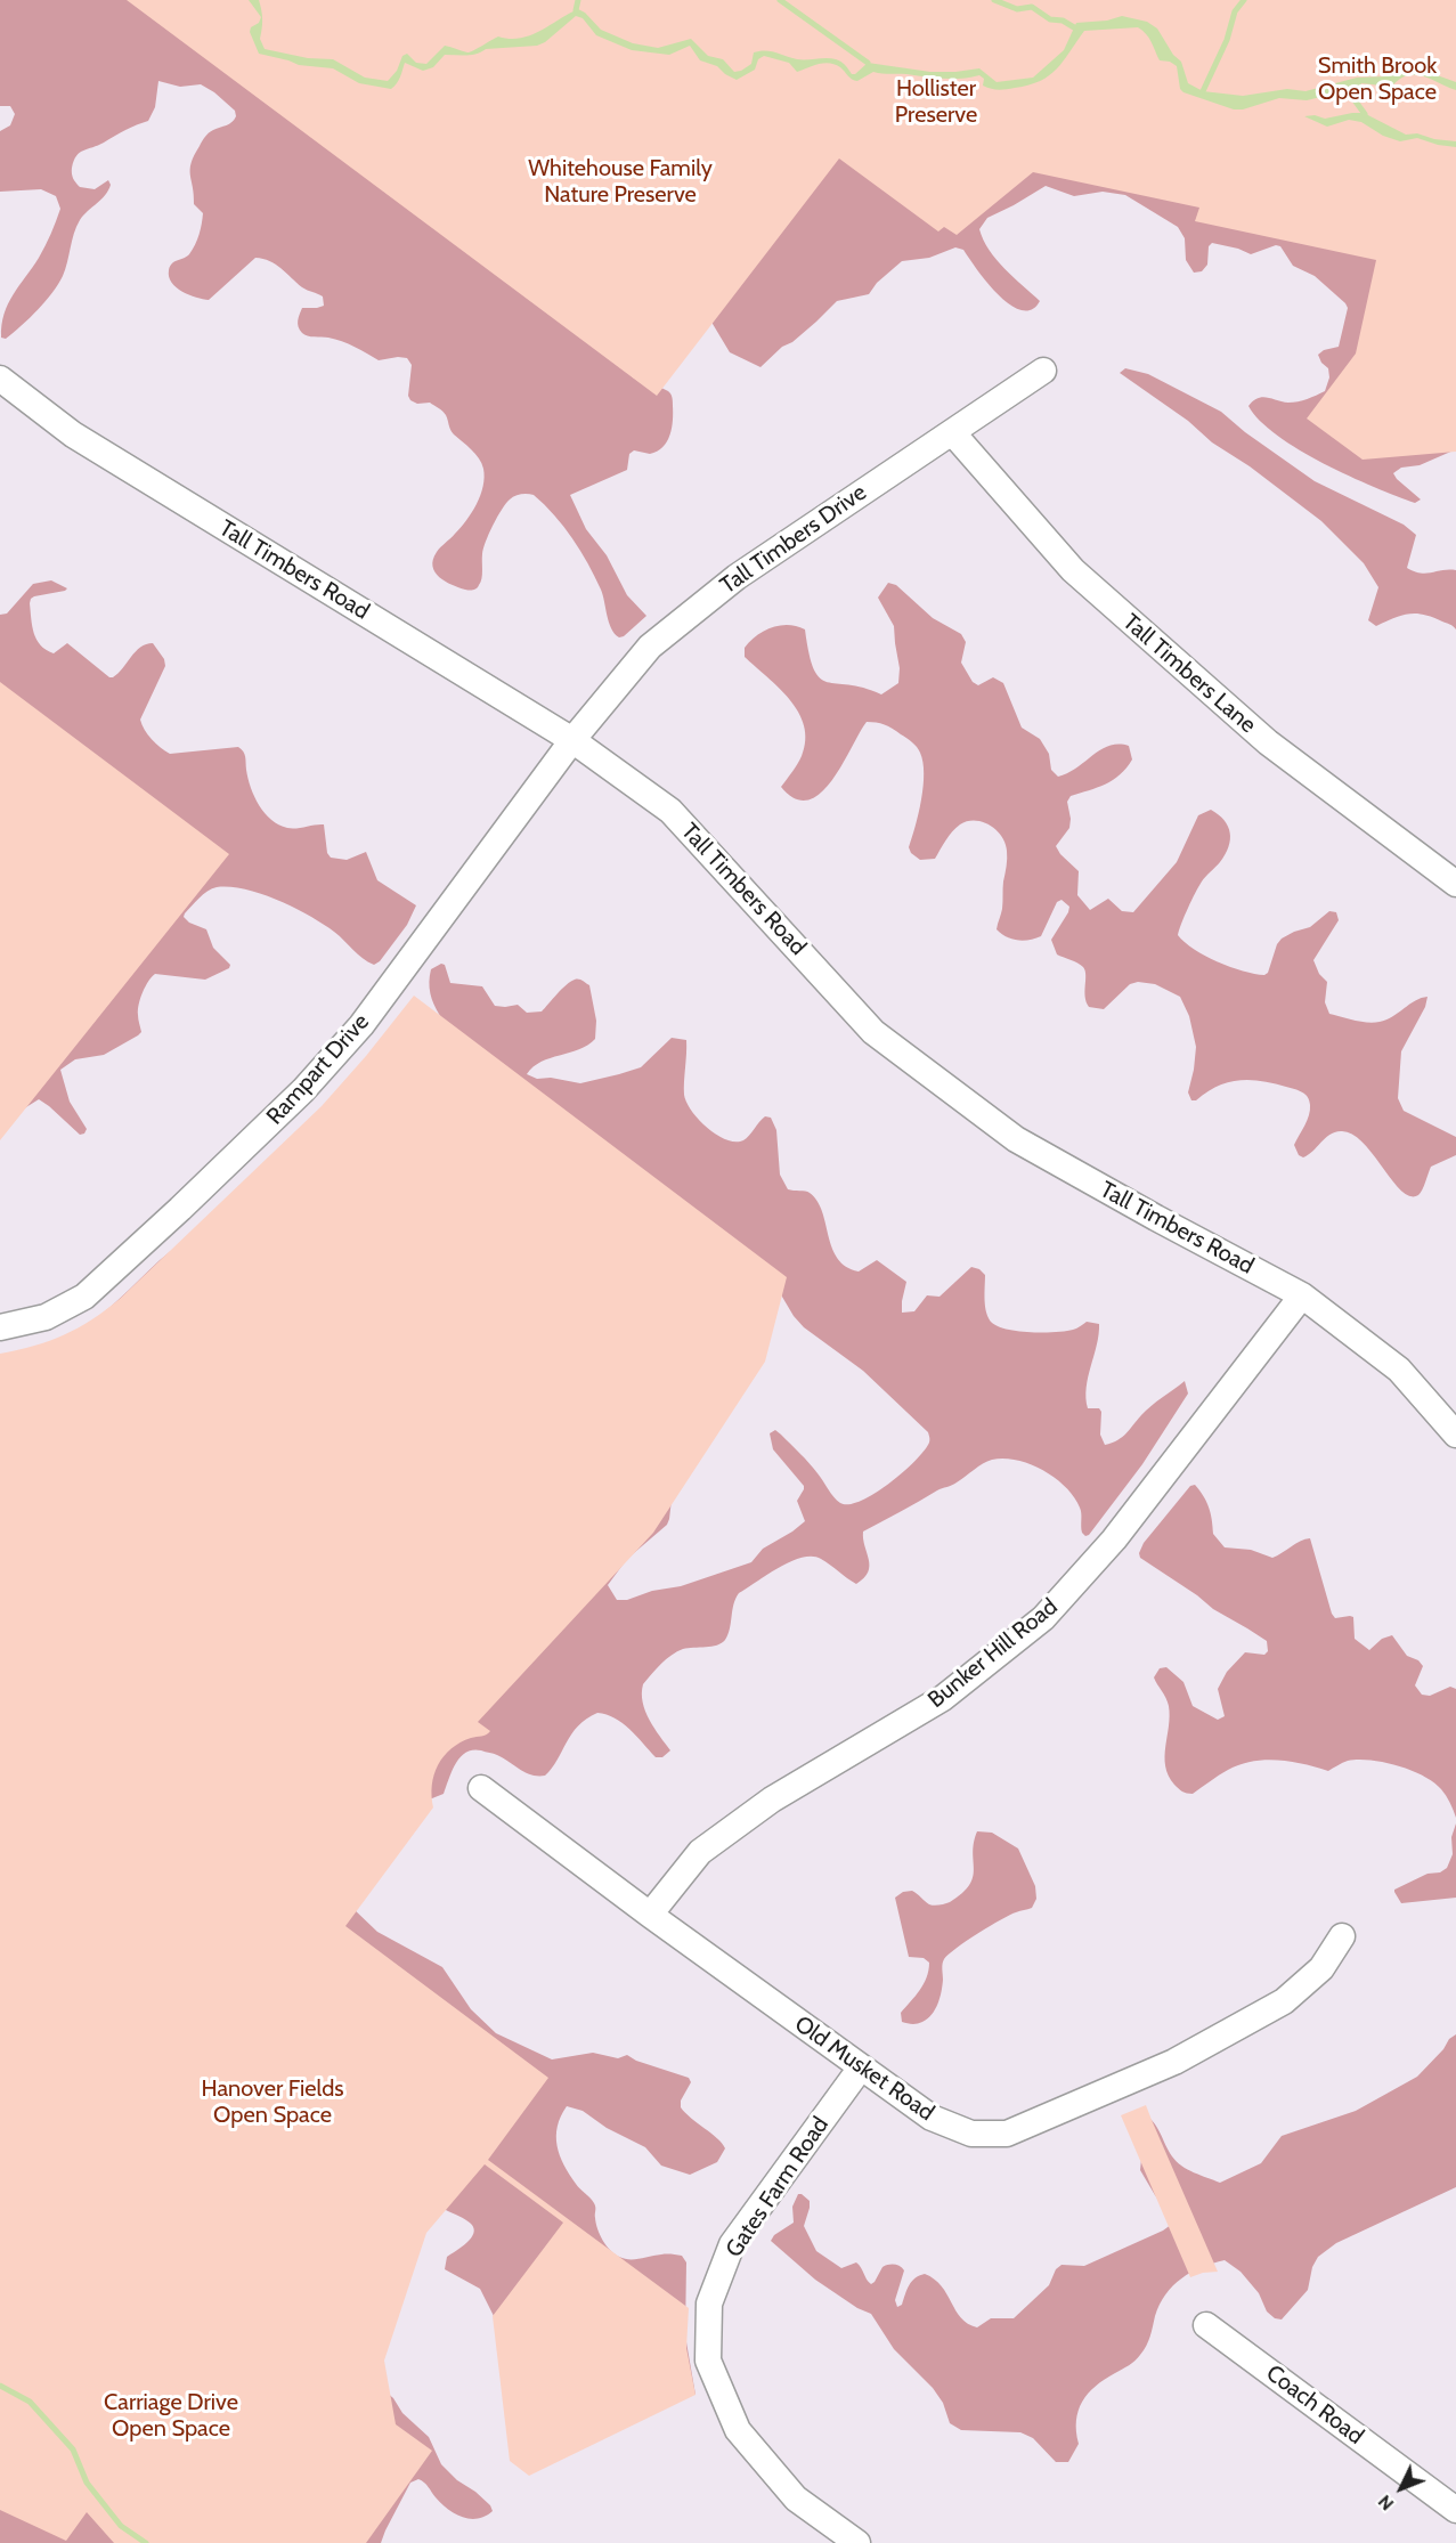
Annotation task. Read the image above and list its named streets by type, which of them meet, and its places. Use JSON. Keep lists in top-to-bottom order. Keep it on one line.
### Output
{"streets":{"street":["Tall Timbers Drive","Tall Timbers Road","Tall Timbers Lane","Rampart Drive","Bunker Hill Road","Old Musket Road","Gates Farm Road","Coach Road"]},"crossings":[["Tall Timbers Drive","Tall Timbers Road"],["Tall Timbers Drive","Tall Timbers Lane"],["Tall Timbers Drive","Rampart Drive"],["Tall Timbers Road","Rampart Drive"],["Tall Timbers Road","Bunker Hill Road"],["Bunker Hill Road","Old Musket Road"],["Old Musket Road","Gates Farm Road"]],"parks":["Smith Brook Open Space","Hollister Preserve","Whitehouse Family Nature Preserve","Hanover Fields Open Space","Carriage Drive Open Space"],"north":"bottom left"}
